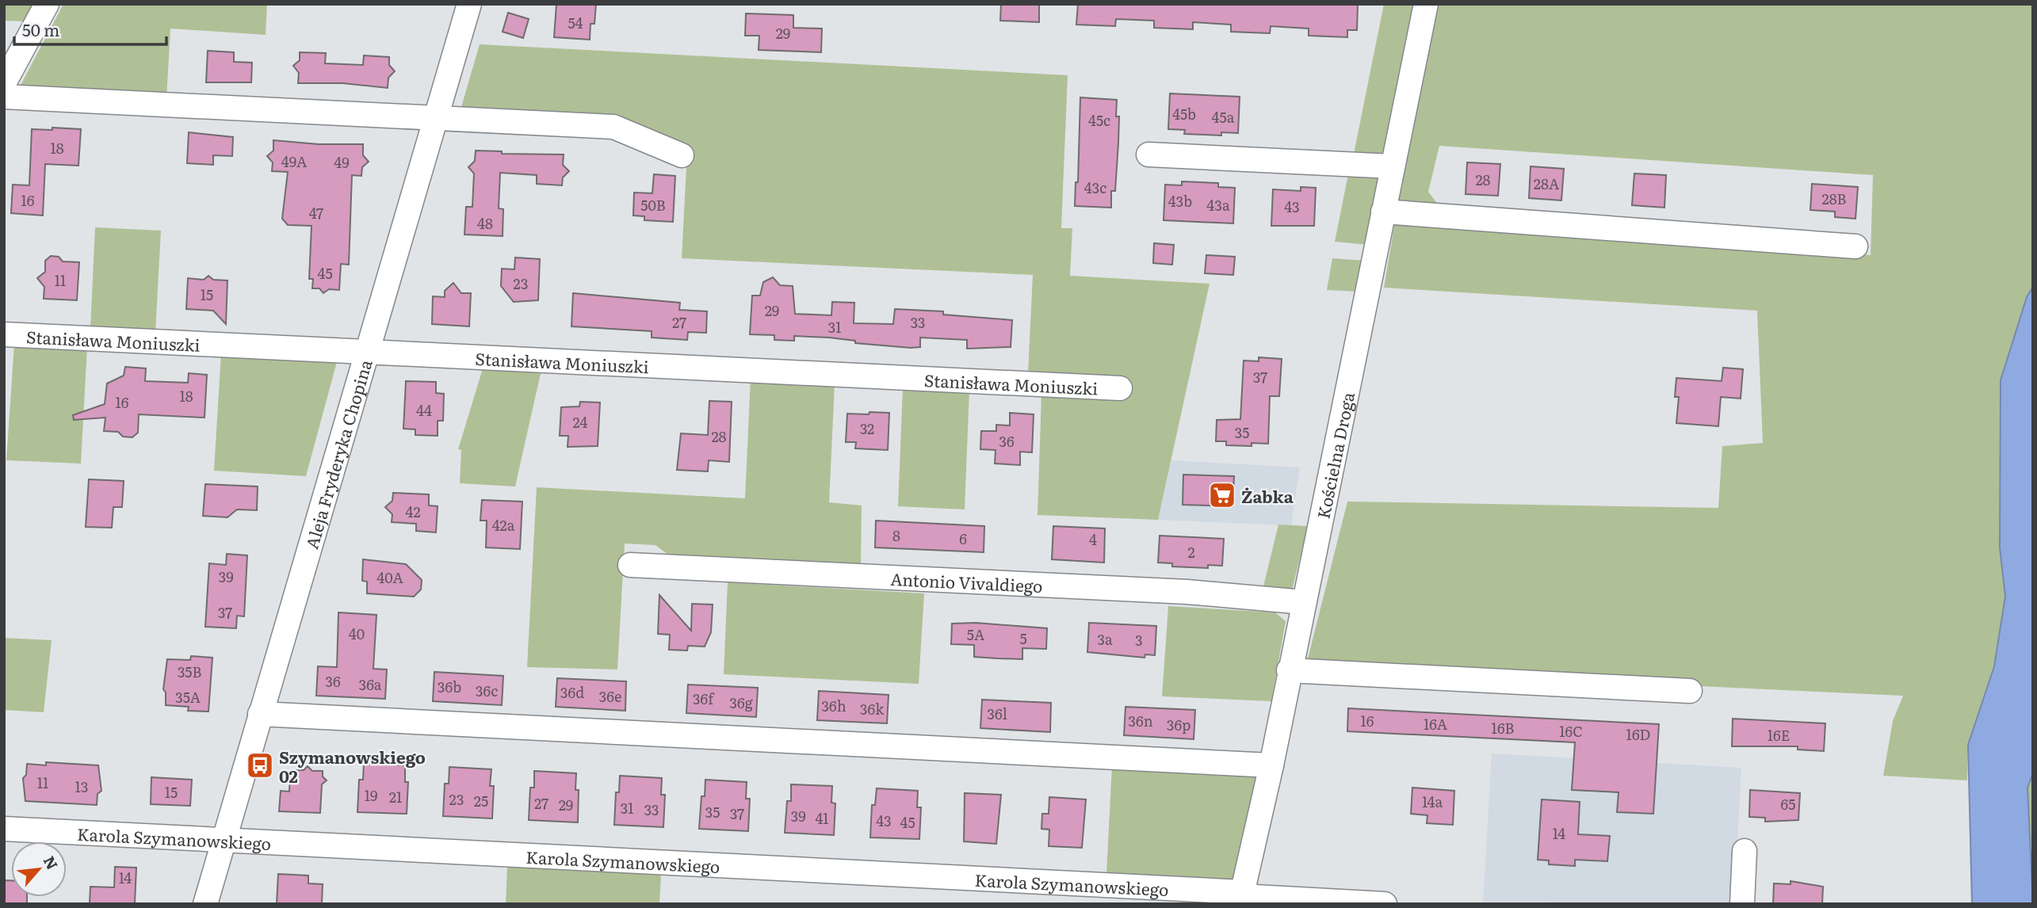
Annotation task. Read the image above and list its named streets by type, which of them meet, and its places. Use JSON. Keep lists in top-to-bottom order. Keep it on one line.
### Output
{"streets":{"street":["Stanisława Moniuszki","Aleja Fryderyka Chopina","Kościelna Droga","Antonio Vivaldiego","Karola Szymanowskiego"]},"crossings":[["Stanisława Moniuszki","Aleja Fryderyka Chopina"],["Aleja Fryderyka Chopina","Karola Szymanowskiego"],["Kościelna Droga","Antonio Vivaldiego"],["Kościelna Droga","Karola Szymanowskiego"]],"places":{"supermarket":["Żabka"],"bus stop":["Szymanowskiego 02"]},"house_numbers":["54","29","45b","45a","45c","18","49A","49","28","28A","43c","28B","16","43b","50B","43a","43","47","48","45","11","23","15","29","27","33","31","37","18","16","44","24","32","35","28","36","42","42a","8","6","4","2","39","40A","37","40","5A","5","3a","3","35B","36","36a","36b","36c","36d","36e","35A","36f","36g","36h","36k","36l","36n","16","16A","36p","16B","16C","16D","16E","11","13","15","19","21","23","25","14a","27","65","29","31","33","35","37","39","41","43","45","14","14"],"scale_bar":"50 m","north":"top right"}
